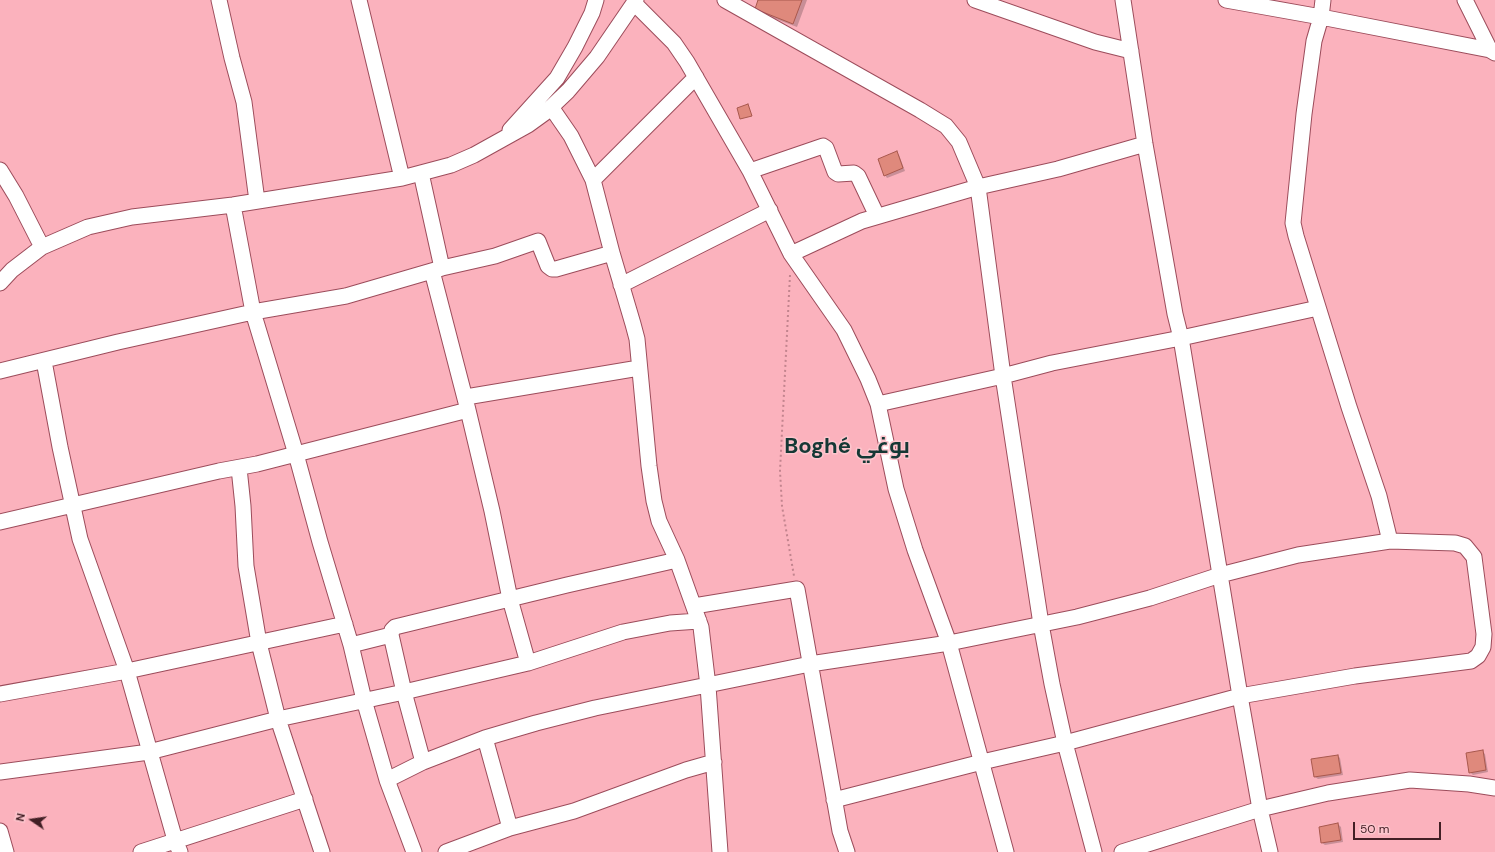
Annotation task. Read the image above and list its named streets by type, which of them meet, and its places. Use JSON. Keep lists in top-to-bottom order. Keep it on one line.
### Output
{"districts":["Boghé بوغي"],"scale_bar":"50 m","north":"left"}
